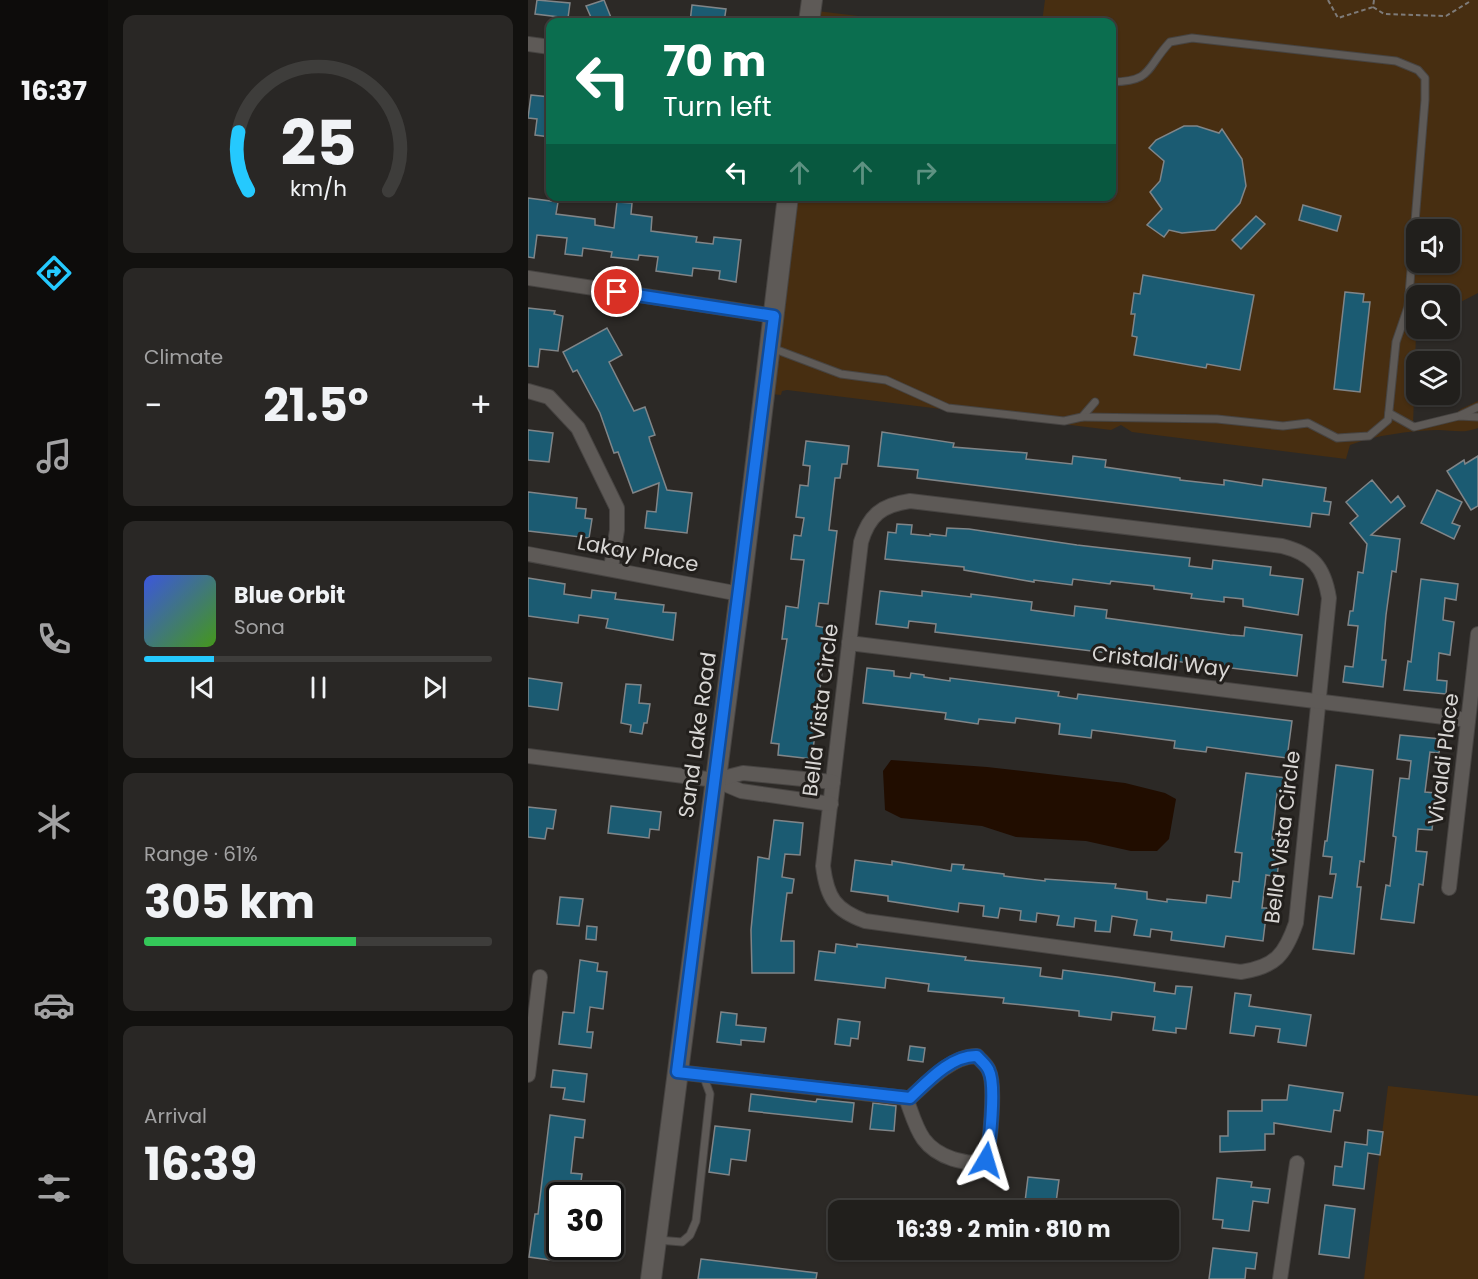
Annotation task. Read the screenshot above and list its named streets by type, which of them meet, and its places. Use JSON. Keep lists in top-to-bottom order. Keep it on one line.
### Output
{"streets":{"street":["Lakay Place","Cristaldi Way","Bella Vista Circle","Sand Lake Road","Vivaldi Place"]},"crossings":[["Lakay Place","Sand Lake Road"],["Cristaldi Way","Bella Vista Circle"],["Cristaldi Way","Vivaldi Place"]],"page":{"tabs":"16:37","turn":["70 m","Turn left"],"tile":["Climate",["Range · 61%","305 km"],["Arrival","16:39"]],"heat":["−","21.5°","+"],"song":["Blue Orbit","Sona"],"limit":"30","trip":"16:39 · 2 min · 810 m","gauge":["25","km/h"]}}
